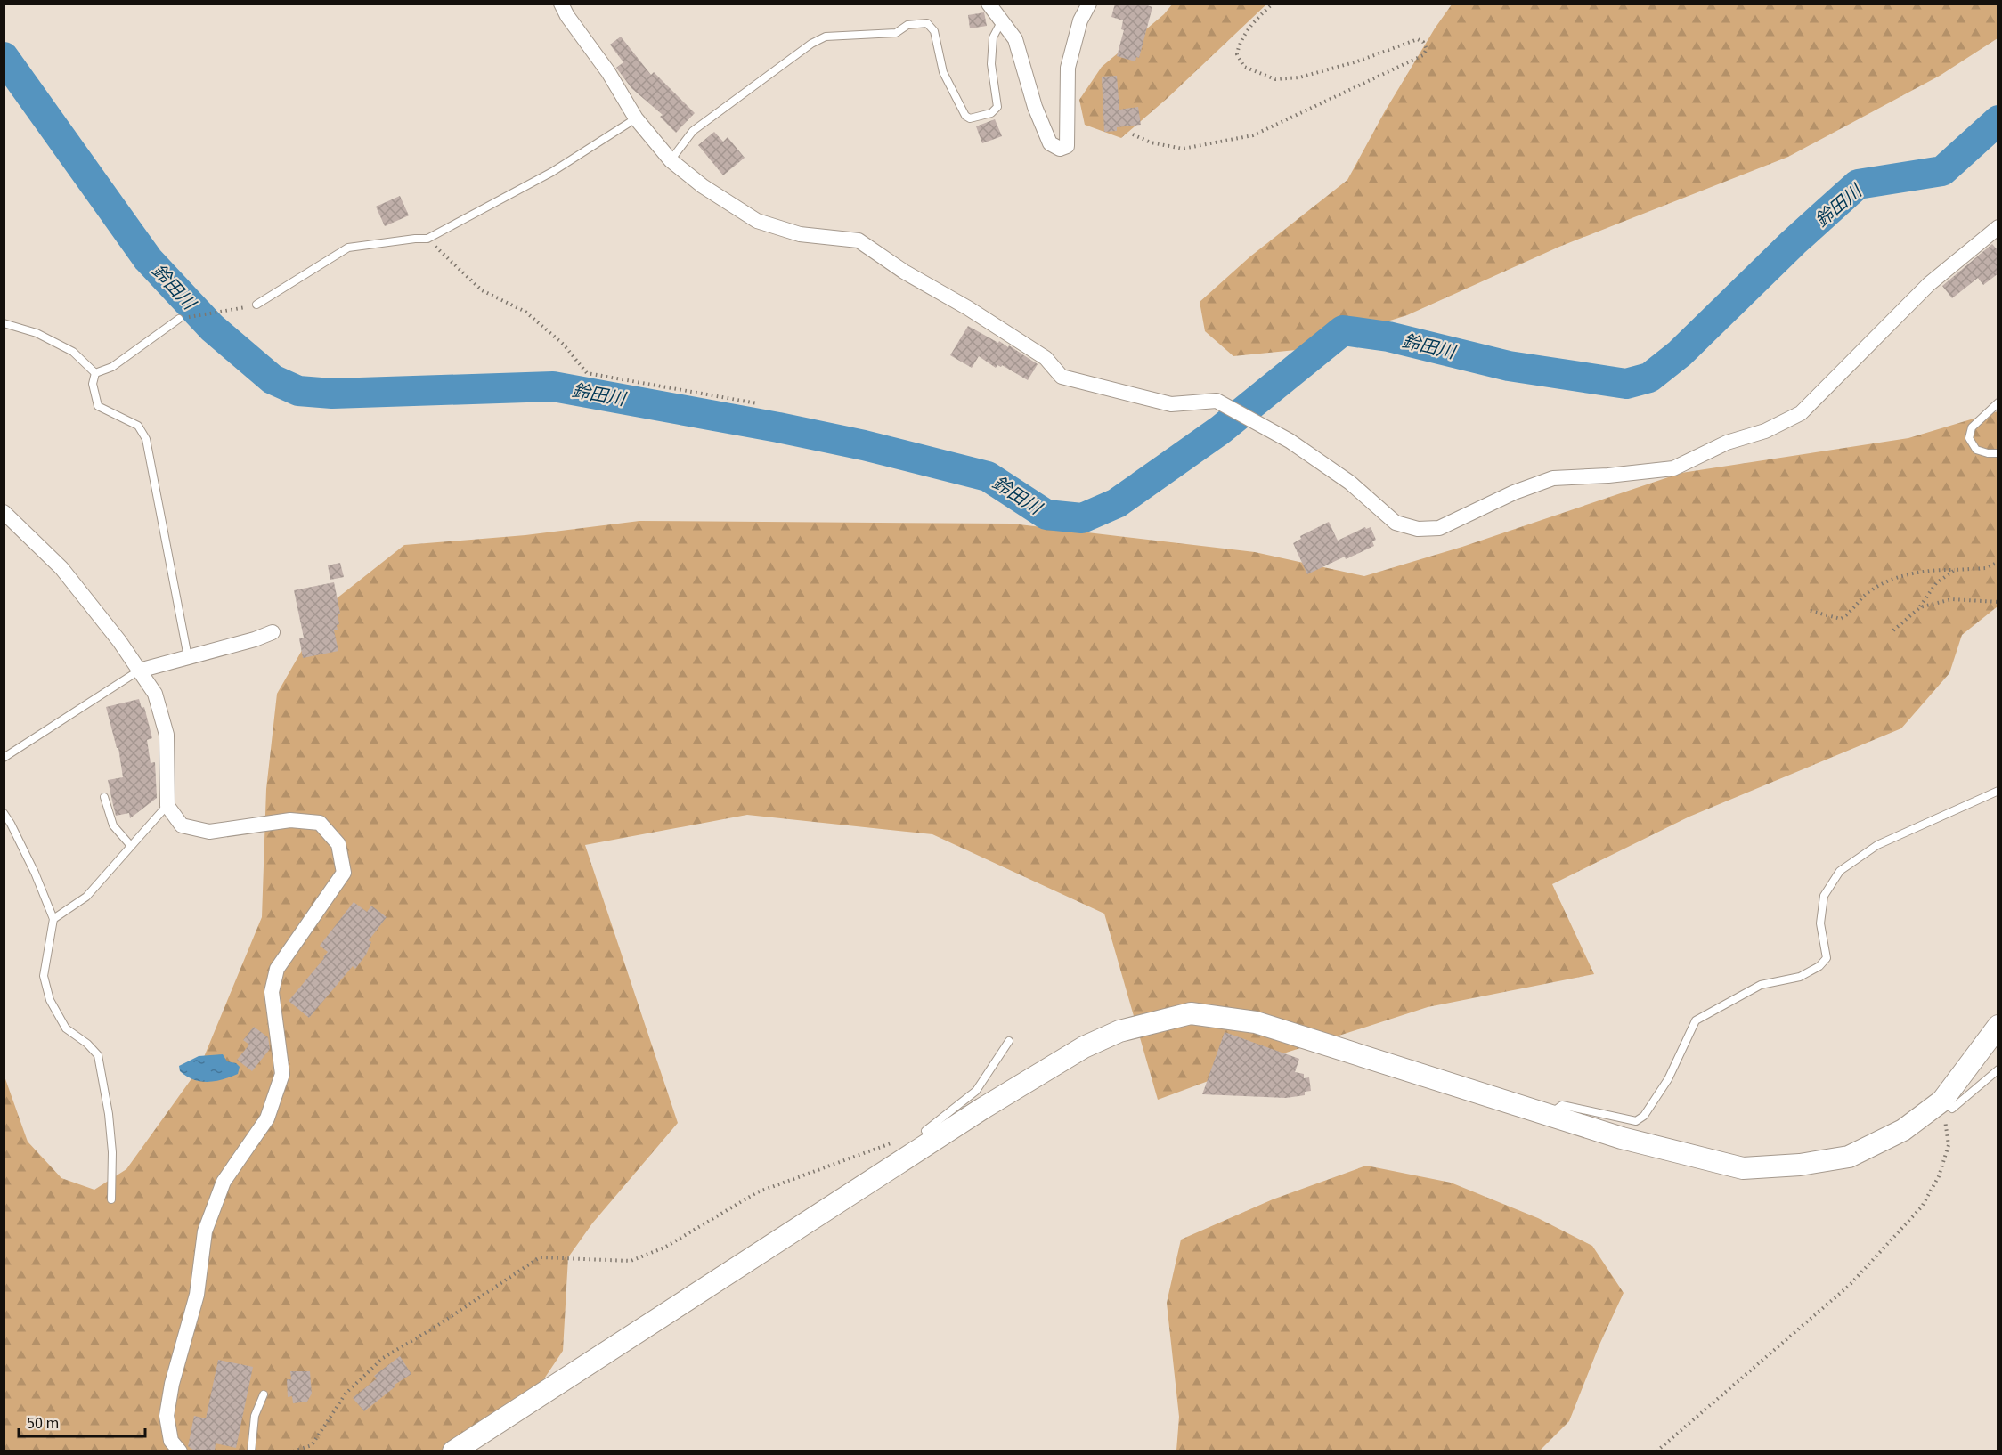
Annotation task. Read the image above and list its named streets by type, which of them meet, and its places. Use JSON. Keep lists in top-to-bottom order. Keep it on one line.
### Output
{"water":["鈴田川"],"scale_bar":"50 m"}
